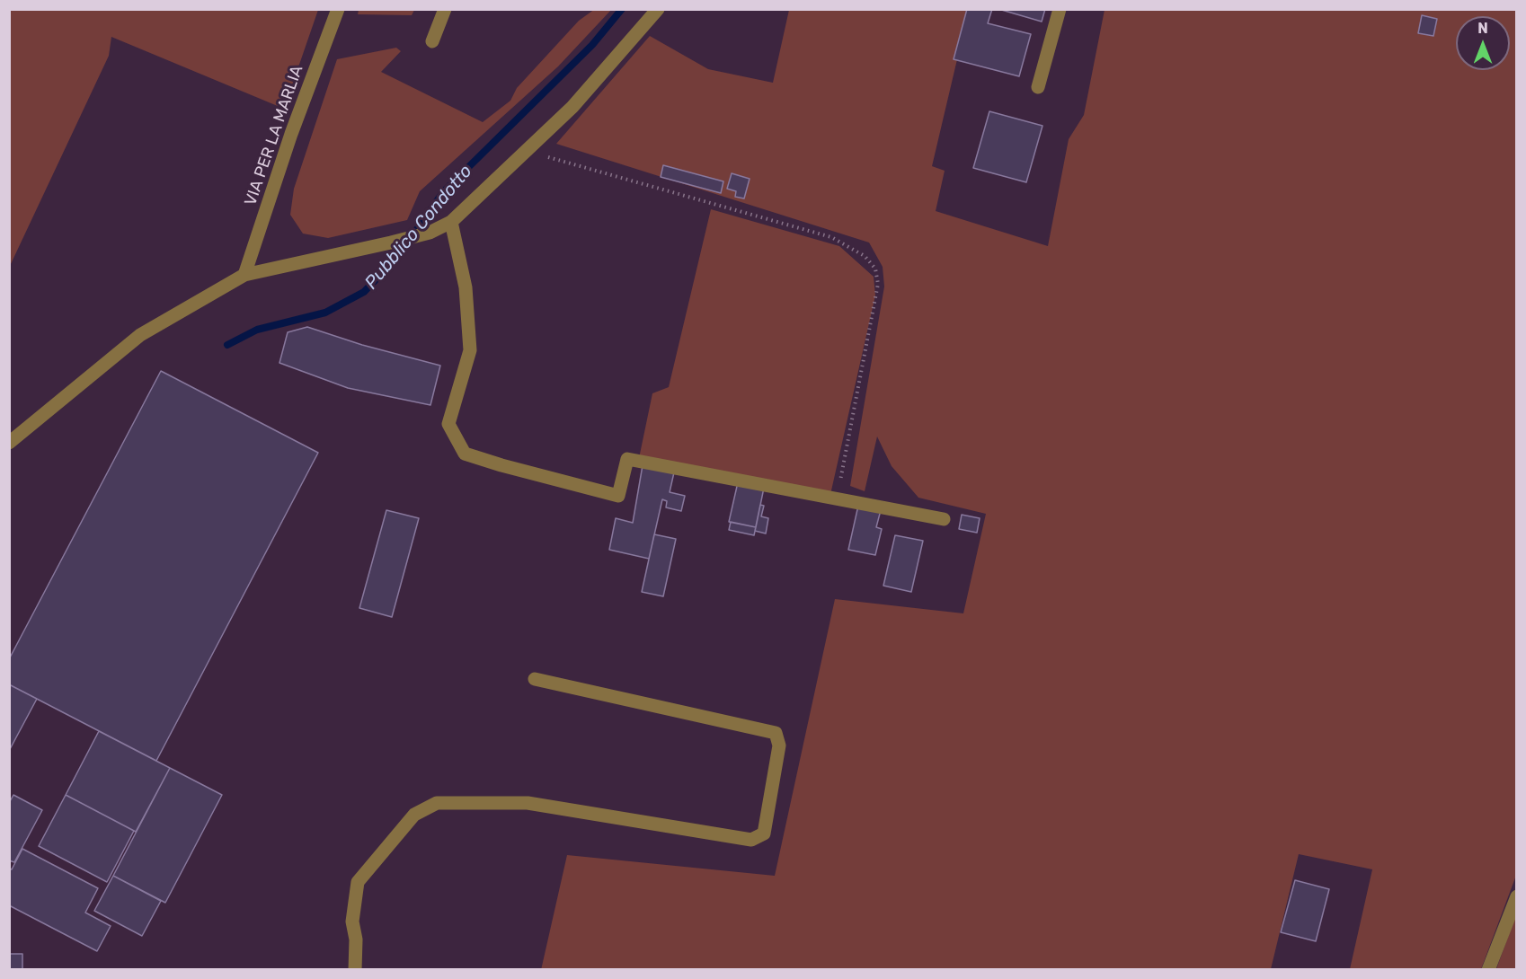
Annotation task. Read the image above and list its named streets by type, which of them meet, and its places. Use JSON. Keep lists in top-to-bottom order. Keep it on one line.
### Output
{"streets":{"street":["VIA PER LA MARLIA"]},"water":["Pubblico Condotto"],"north":"top"}
